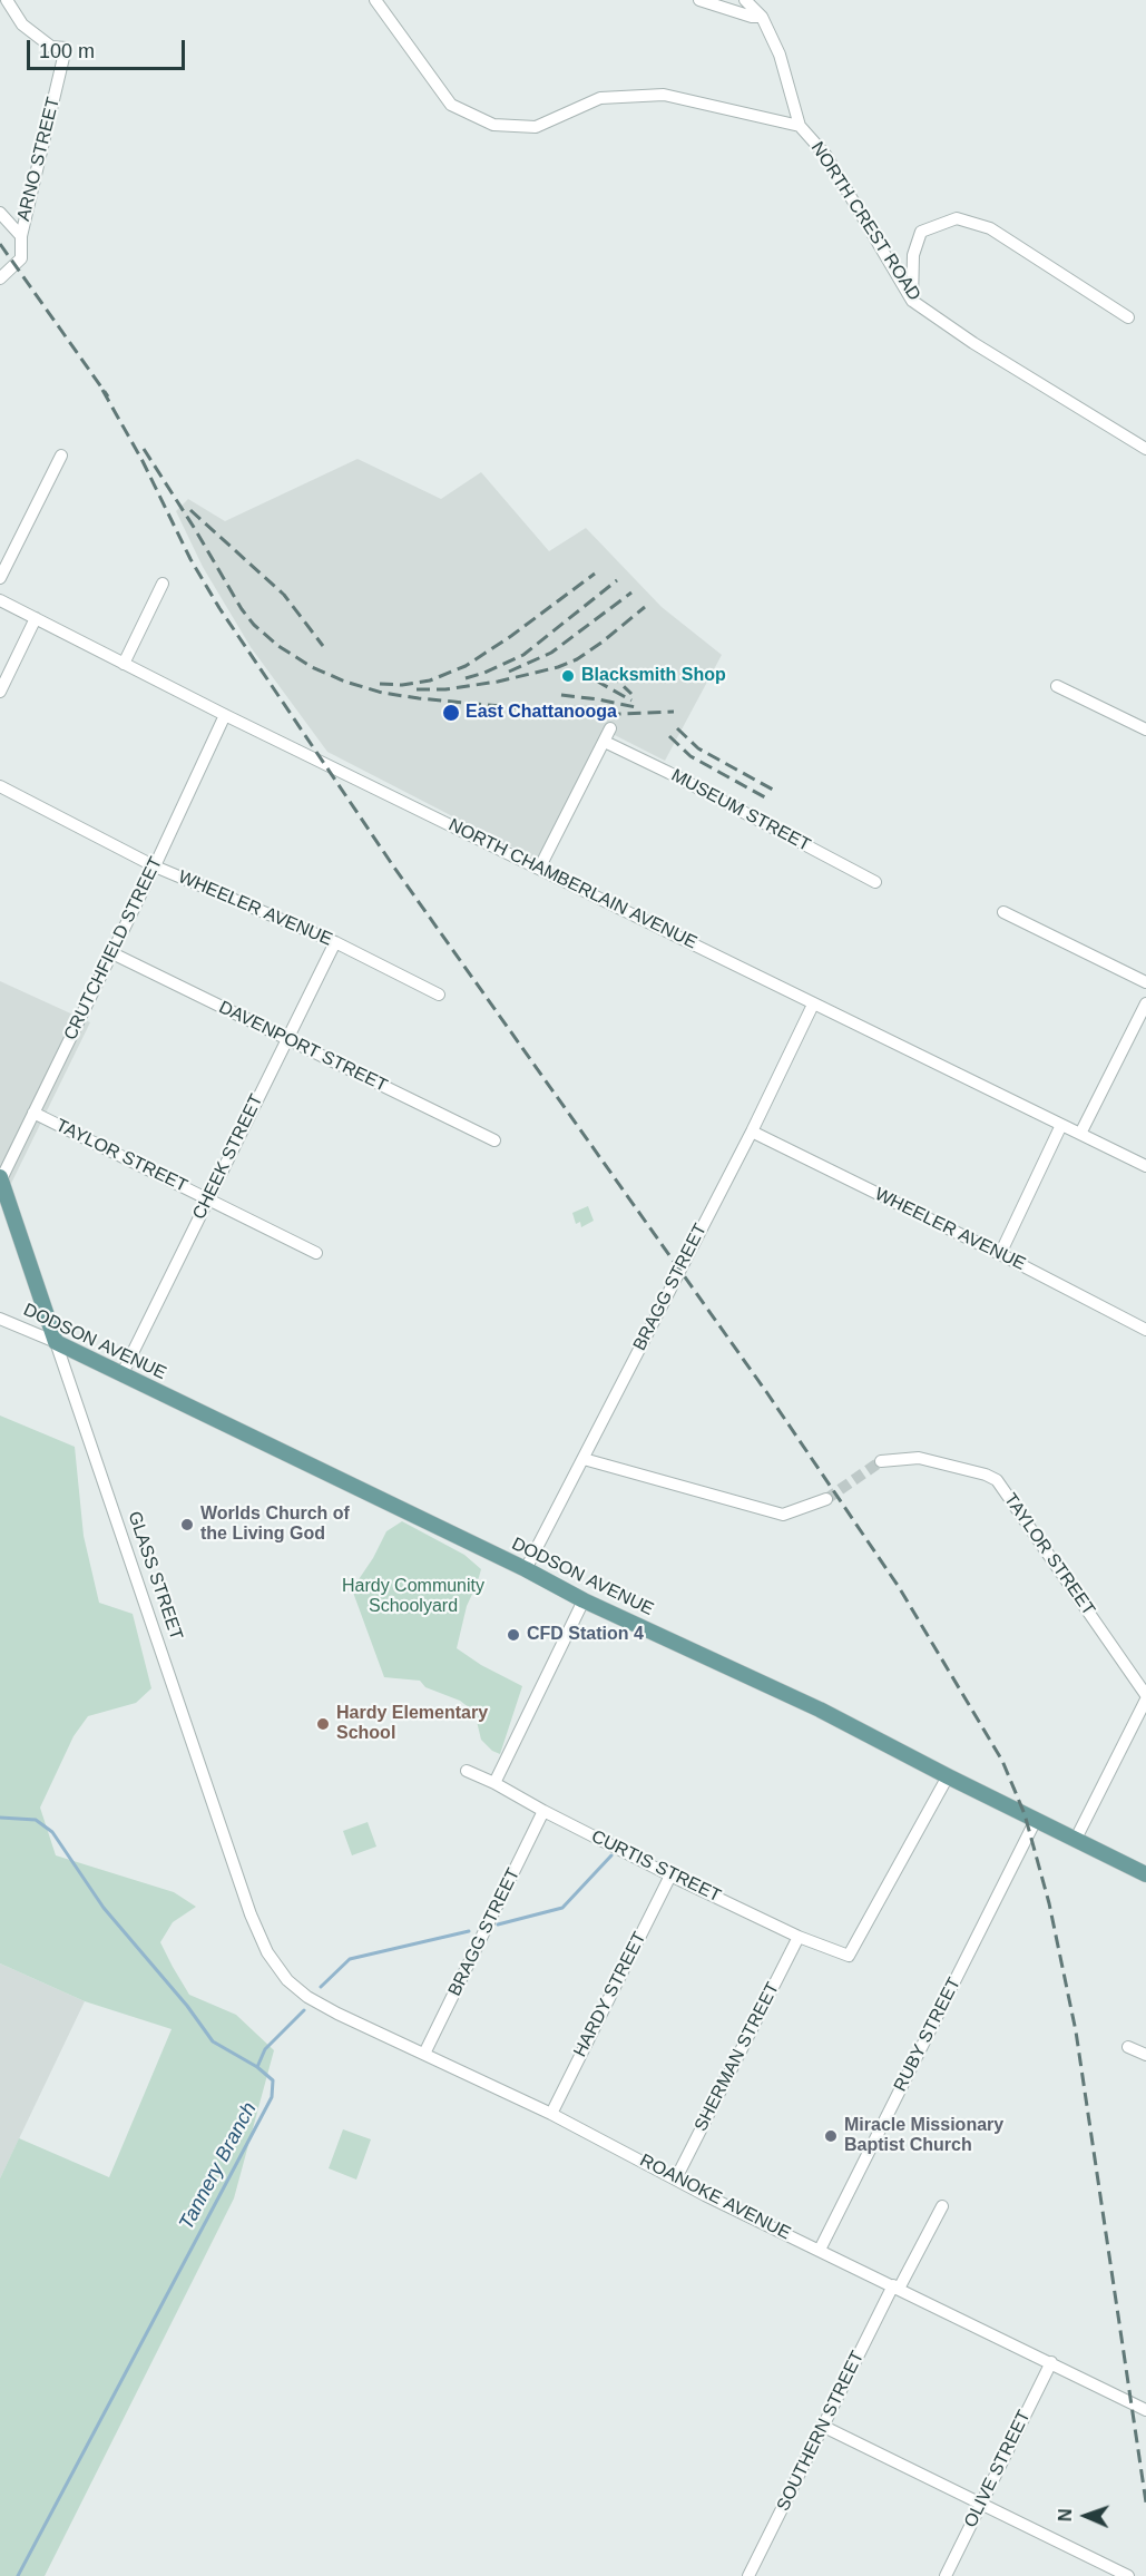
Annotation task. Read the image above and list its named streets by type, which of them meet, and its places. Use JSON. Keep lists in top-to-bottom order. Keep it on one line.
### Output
{"streets":{"main road":["DODSON AVENUE","GLASS STREET"],"street":["ARNO STREET","NORTH CREST ROAD","MUSEUM STREET","NORTH CHAMBERLAIN AVENUE","WHEELER AVENUE","CRUTCHFIELD STREET","DAVENPORT STREET","TAYLOR STREET","CHEEK STREET","BRAGG STREET","CURTIS STREET","HARDY STREET","RUBY STREET","SHERMAN STREET","ROANOKE AVENUE","SOUTHERN STREET","OLIVE STREET"]},"crossings":[["NORTH CHAMBERLAIN AVENUE","CRUTCHFIELD STREET"],["NORTH CHAMBERLAIN AVENUE","BRAGG STREET"],["WHEELER AVENUE","CRUTCHFIELD STREET"],["WHEELER AVENUE","CHEEK STREET"],["WHEELER AVENUE","BRAGG STREET"],["CRUTCHFIELD STREET","DAVENPORT STREET"],["CRUTCHFIELD STREET","TAYLOR STREET"],["CRUTCHFIELD STREET","GLASS STREET"],["DAVENPORT STREET","CHEEK STREET"],["TAYLOR STREET","CHEEK STREET"],["CHEEK STREET","DODSON AVENUE"],["BRAGG STREET","DODSON AVENUE"],["BRAGG STREET","CURTIS STREET"],["BRAGG STREET","ROANOKE AVENUE"],["DODSON AVENUE","GLASS STREET"],["DODSON AVENUE","CURTIS STREET"],["DODSON AVENUE","RUBY STREET"],["GLASS STREET","ROANOKE AVENUE"],["CURTIS STREET","HARDY STREET"],["CURTIS STREET","SHERMAN STREET"],["HARDY STREET","ROANOKE AVENUE"],["RUBY STREET","ROANOKE AVENUE"],["SHERMAN STREET","ROANOKE AVENUE"],["ROANOKE AVENUE","SOUTHERN STREET"],["ROANOKE AVENUE","OLIVE STREET"]],"water":["Tannery Branch"],"parks":["Hardy Community Schoolyard"],"places":["Blacksmith Shop","East Chattanooga","Worlds Church of the Living God","CFD Station 4","Hardy Elementary School","Miracle Missionary Baptist Church"],"scale_bar":"100 m","north":"left"}
